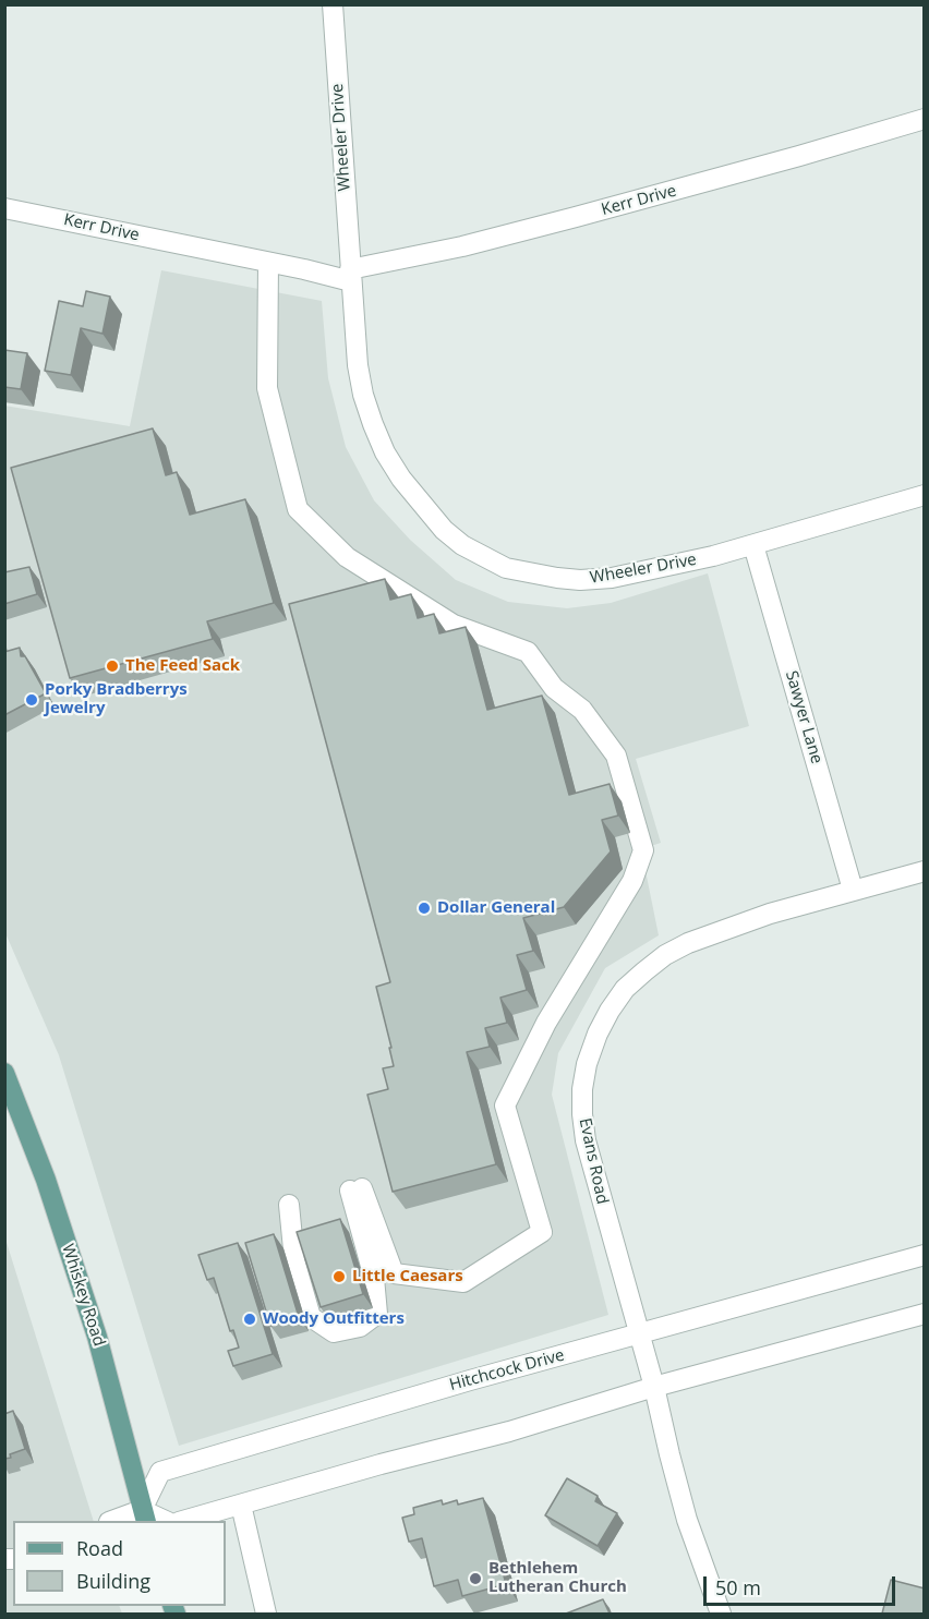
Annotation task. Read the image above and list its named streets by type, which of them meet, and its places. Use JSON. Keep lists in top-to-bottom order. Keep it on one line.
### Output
{"streets":{"main road":["Whiskey Road"],"street":["Wheeler Drive","Kerr Drive","Sawyer Lane","Evans Road","Hitchcock Drive"]},"crossings":[["Wheeler Drive","Kerr Drive"],["Wheeler Drive","Sawyer Lane"],["Sawyer Lane","Evans Road"],["Evans Road","Hitchcock Drive"],["Whiskey Road","Hitchcock Drive"]],"places":["The Feed Sack","Porky Bradberrys Jewelry","Dollar General","Little Caesars","Woody Outfitters","Bethlehem Lutheran Church"],"legend":["Road","Building"],"scale_bar":"50 m"}
